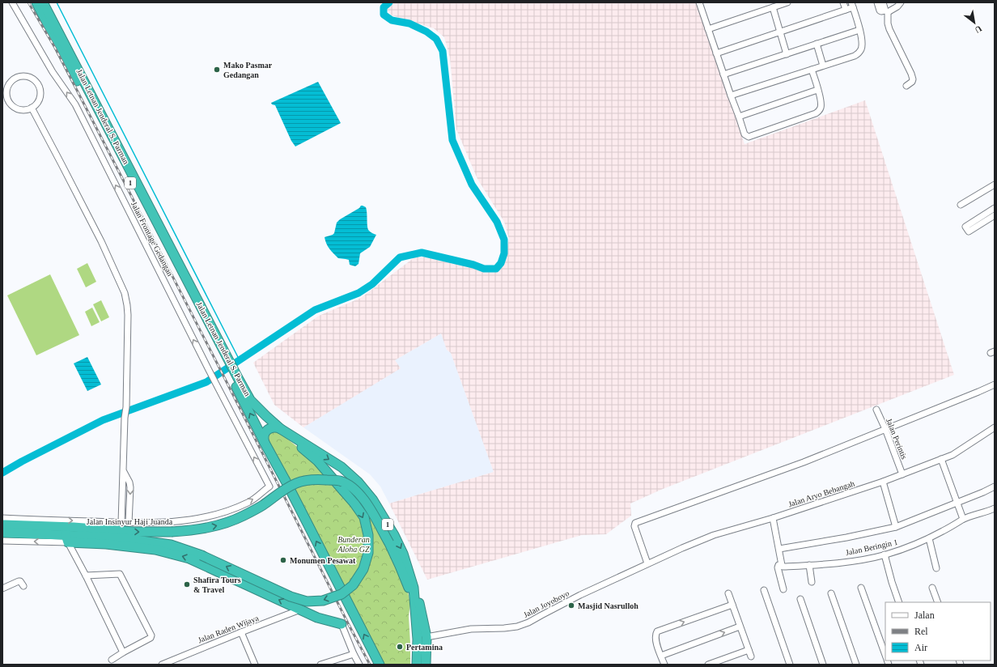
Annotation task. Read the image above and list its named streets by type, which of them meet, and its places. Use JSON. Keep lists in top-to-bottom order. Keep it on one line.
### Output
{"streets":{"highway":["Jalan Letnan Jenderal S. Parman","1","Jalan Insinyur Haji Juanda"],"street":["Jalan Frontage Gedangan","Jalan Perintis","Jalan Aryo Bebangah","Jalan Beringin 1","Jalan Joyoboyo","Jalan Raden Wijaya"]},"crossings":[["Jalan Frontage Gedangan","Jalan Insinyur Haji Juanda"],["Jalan Perintis","Jalan Aryo Bebangah"],["Jalan Aryo Bebangah","Jalan Joyoboyo"]],"one_way":["Jalan Insinyur Haji Juanda"],"parks":["Bunderan Aloha GZ"],"places":["Mako Pasmar Gedangan","Monumen Pesawat","Shafira Tours & Travel","Masjid Nasrulloh","Pertamina"],"legend":["Jalan","Rel","Air"],"north":"bottom right"}
